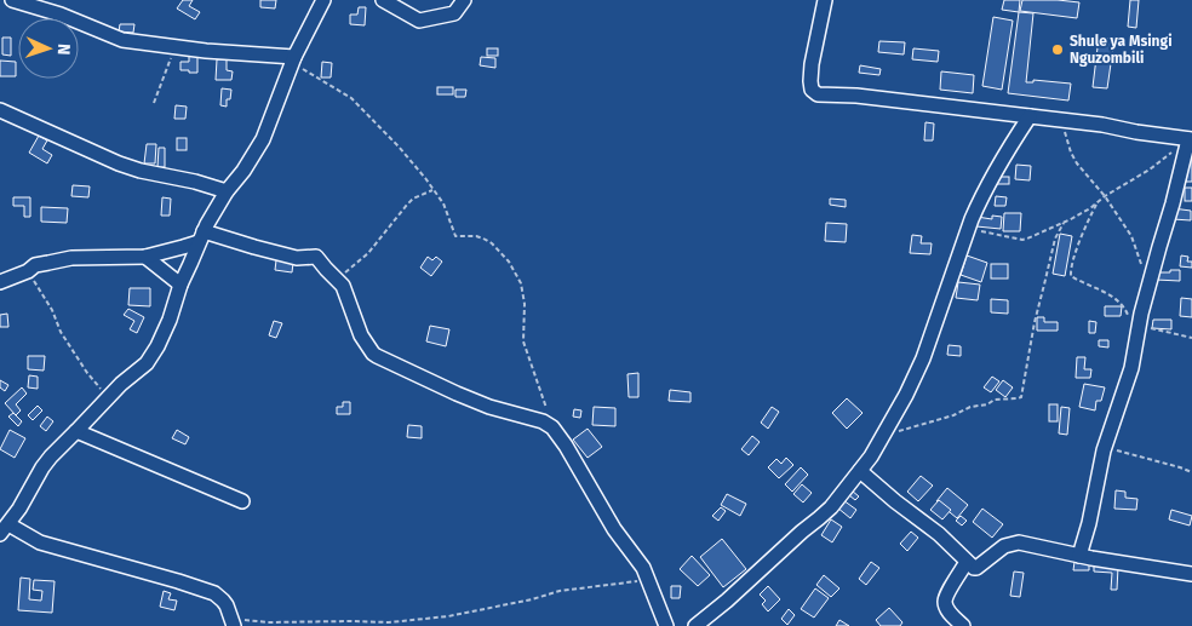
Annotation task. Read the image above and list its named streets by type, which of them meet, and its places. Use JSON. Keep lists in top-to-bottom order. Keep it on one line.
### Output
{"places":["Shule ya Msingi Nguzombili"],"north":"right"}
